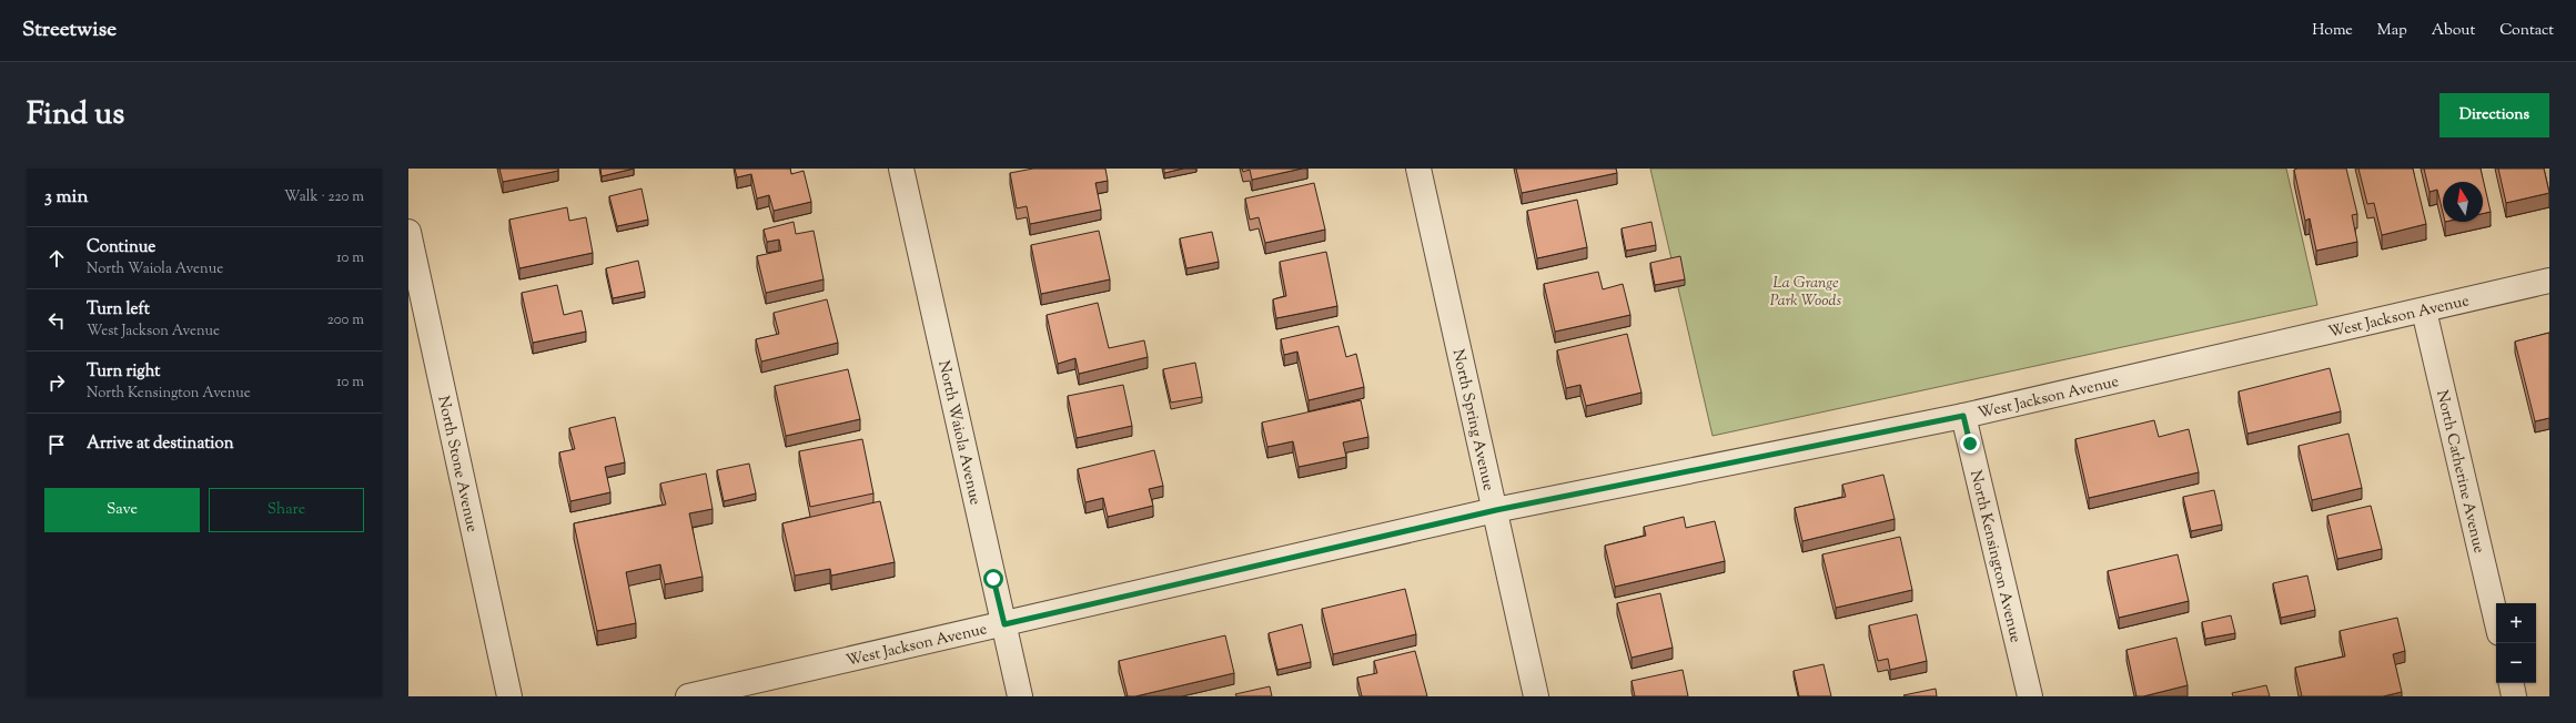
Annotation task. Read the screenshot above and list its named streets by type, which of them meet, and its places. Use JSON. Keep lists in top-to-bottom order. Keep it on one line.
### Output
{"streets":{"street":["West Jackson Avenue","North Spring Avenue","North Waiola Avenue","North Stone Avenue","North Catherine Avenue","North Kensington Avenue"]},"crossings":[["West Jackson Avenue","North Spring Avenue"],["West Jackson Avenue","North Waiola Avenue"],["West Jackson Avenue","North Catherine Avenue"],["West Jackson Avenue","North Kensington Avenue"]],"parks":["La Grange Park Woods"],"north":"top","page":{"header":"Streetwise","nav":["Home","Map","About","Contact"],"title":"Find us","buttons":["Directions",["Save","Share"]],"heading":["3 min","Walk · 220 m"],"list":[["Continue","North Waiola Avenue","10 m"],["Turn left","West Jackson Avenue","200 m"],["Turn right","North Kensington Avenue","10 m"],"Arrive at destination"],"map_buttons":["+","−"]}}
